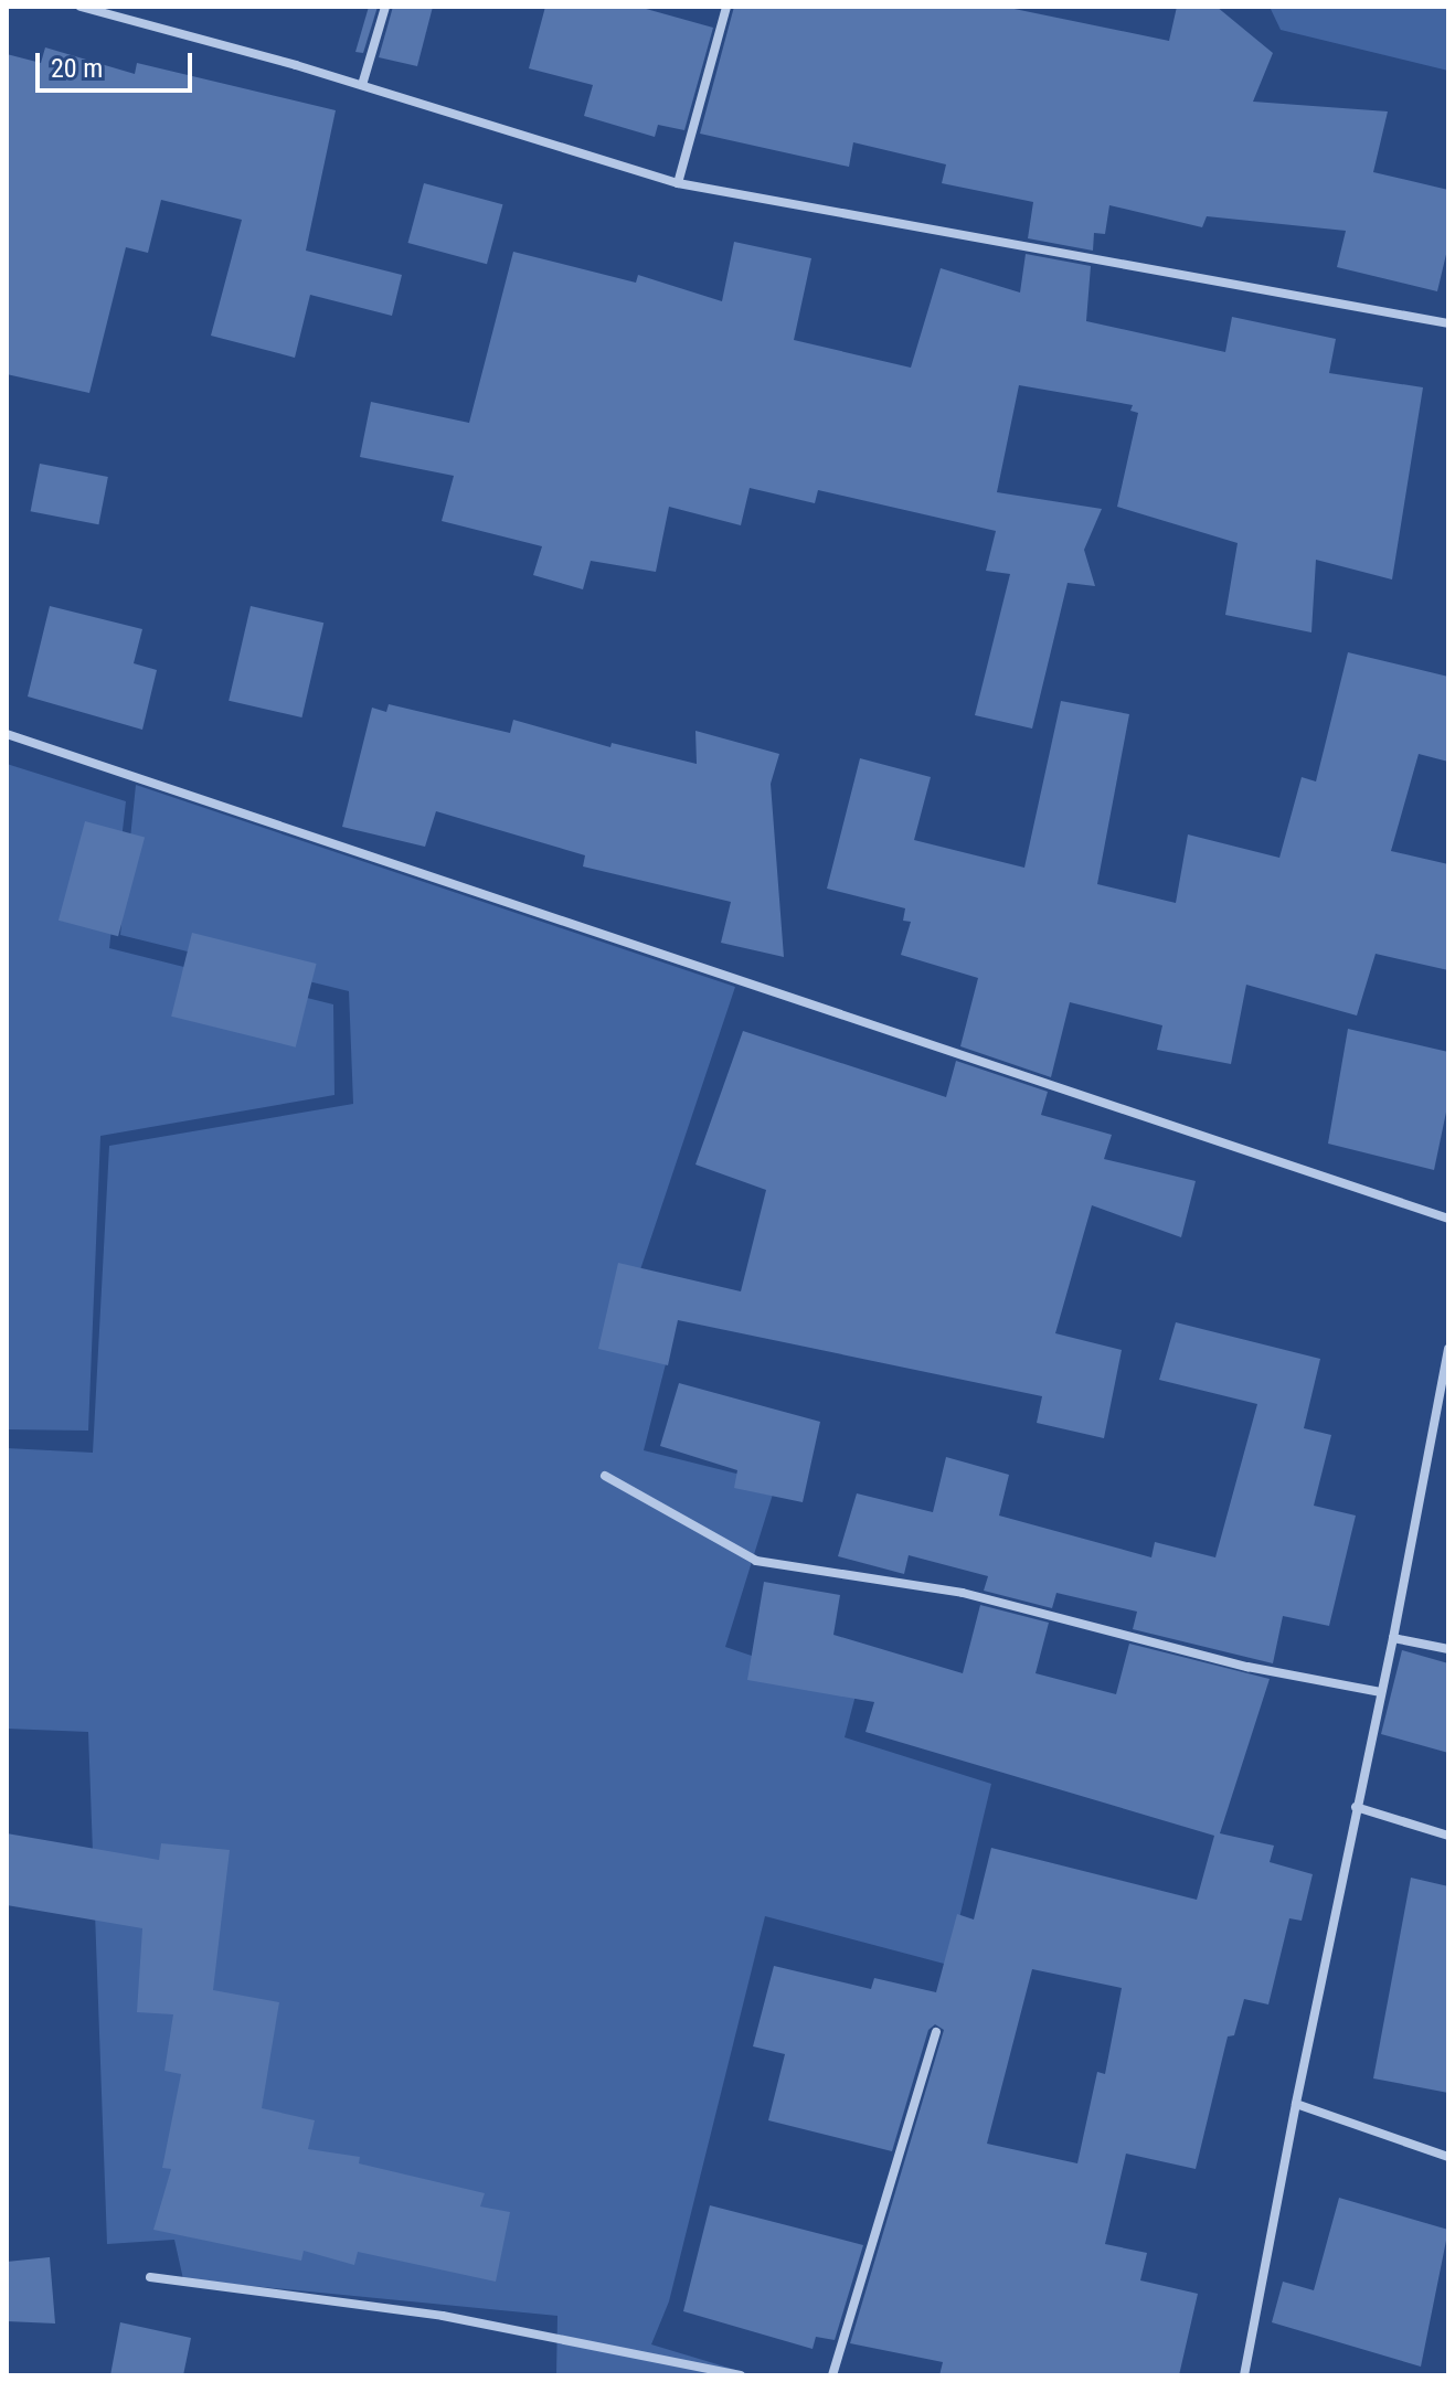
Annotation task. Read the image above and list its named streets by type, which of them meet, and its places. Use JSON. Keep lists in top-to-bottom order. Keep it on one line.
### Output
{"scale_bar":"20 m"}
